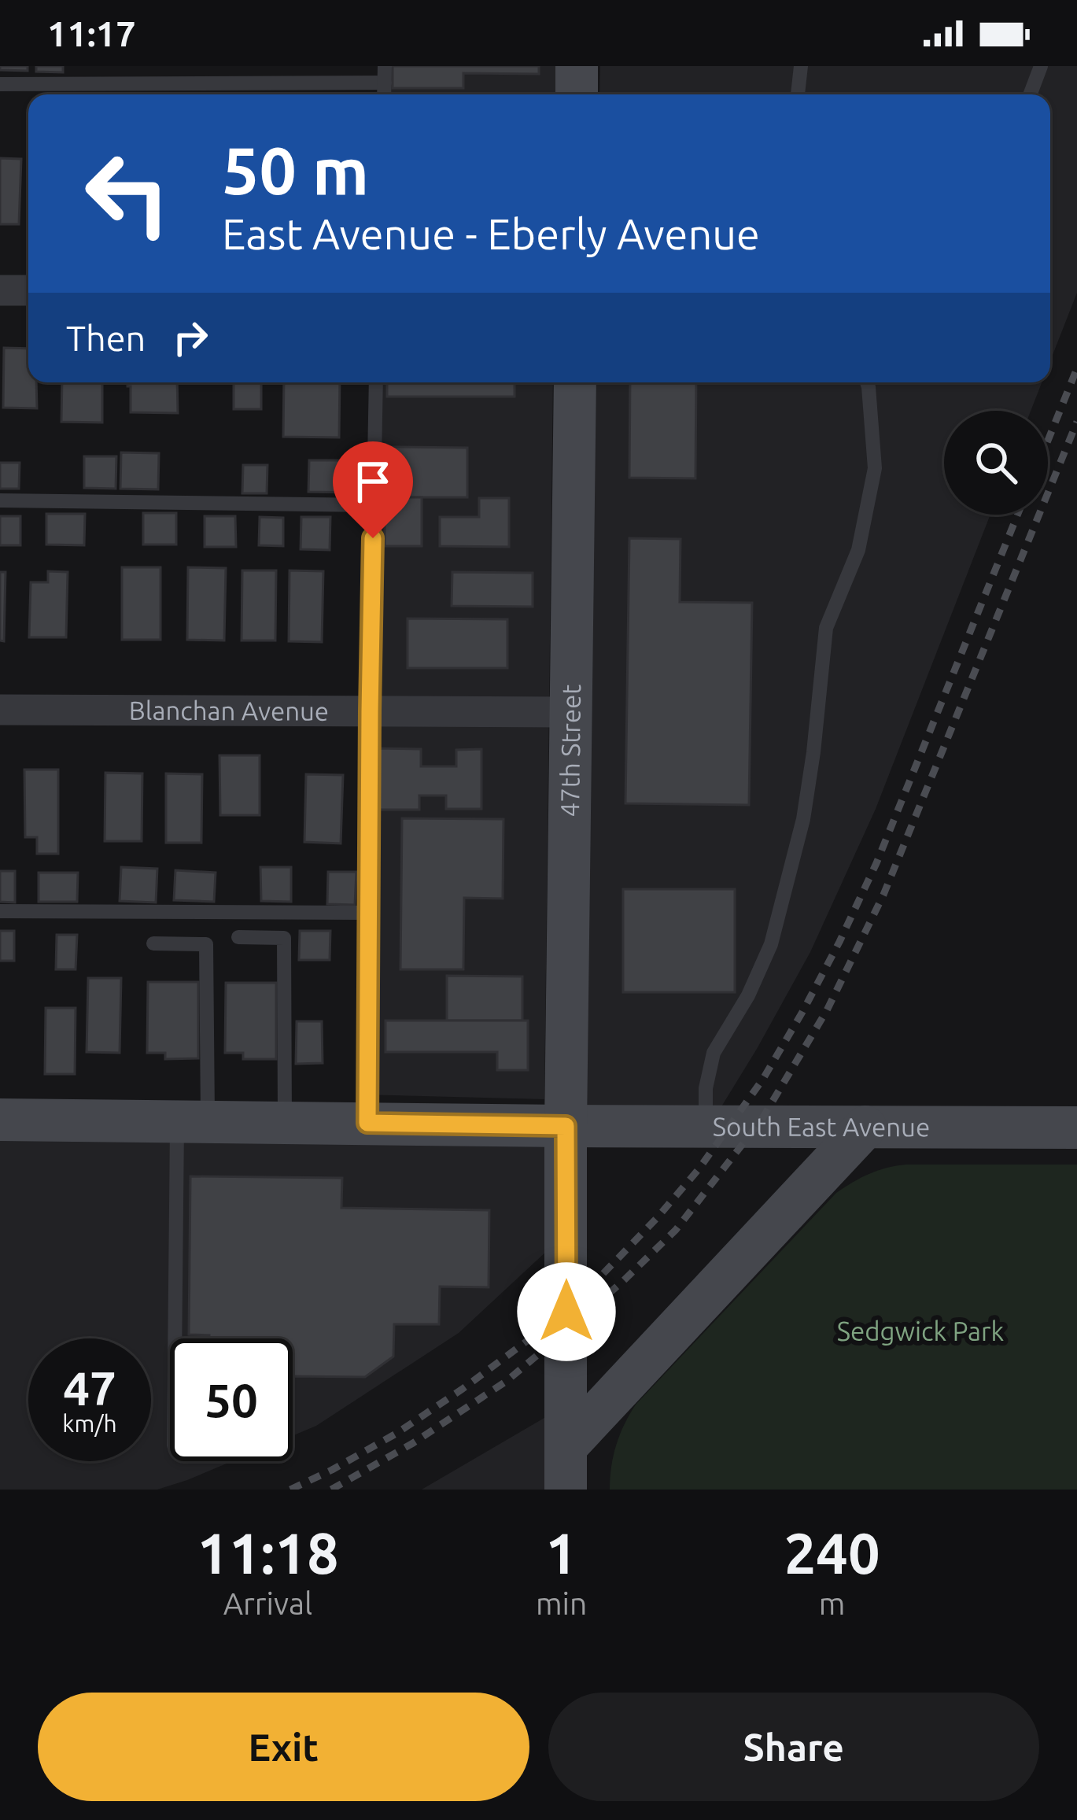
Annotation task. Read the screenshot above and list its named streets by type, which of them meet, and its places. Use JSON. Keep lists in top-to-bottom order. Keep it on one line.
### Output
{"streets":{"main road":["47th Street","South East Avenue"],"street":["Blanchan Avenue"]},"crossings":[["Blanchan Avenue","47th Street"],["47th Street","South East Avenue"]],"parks":["Sedgwick Park"],"page":{"status":"11:17","turn":["50 m","East Avenue - Eberly Avenue"],"then":"Then","speed":"47 km/h","limit":"50","eta":["11:18","Arrival","1","min","240","m"],"buttons":["Exit","Share"]}}
